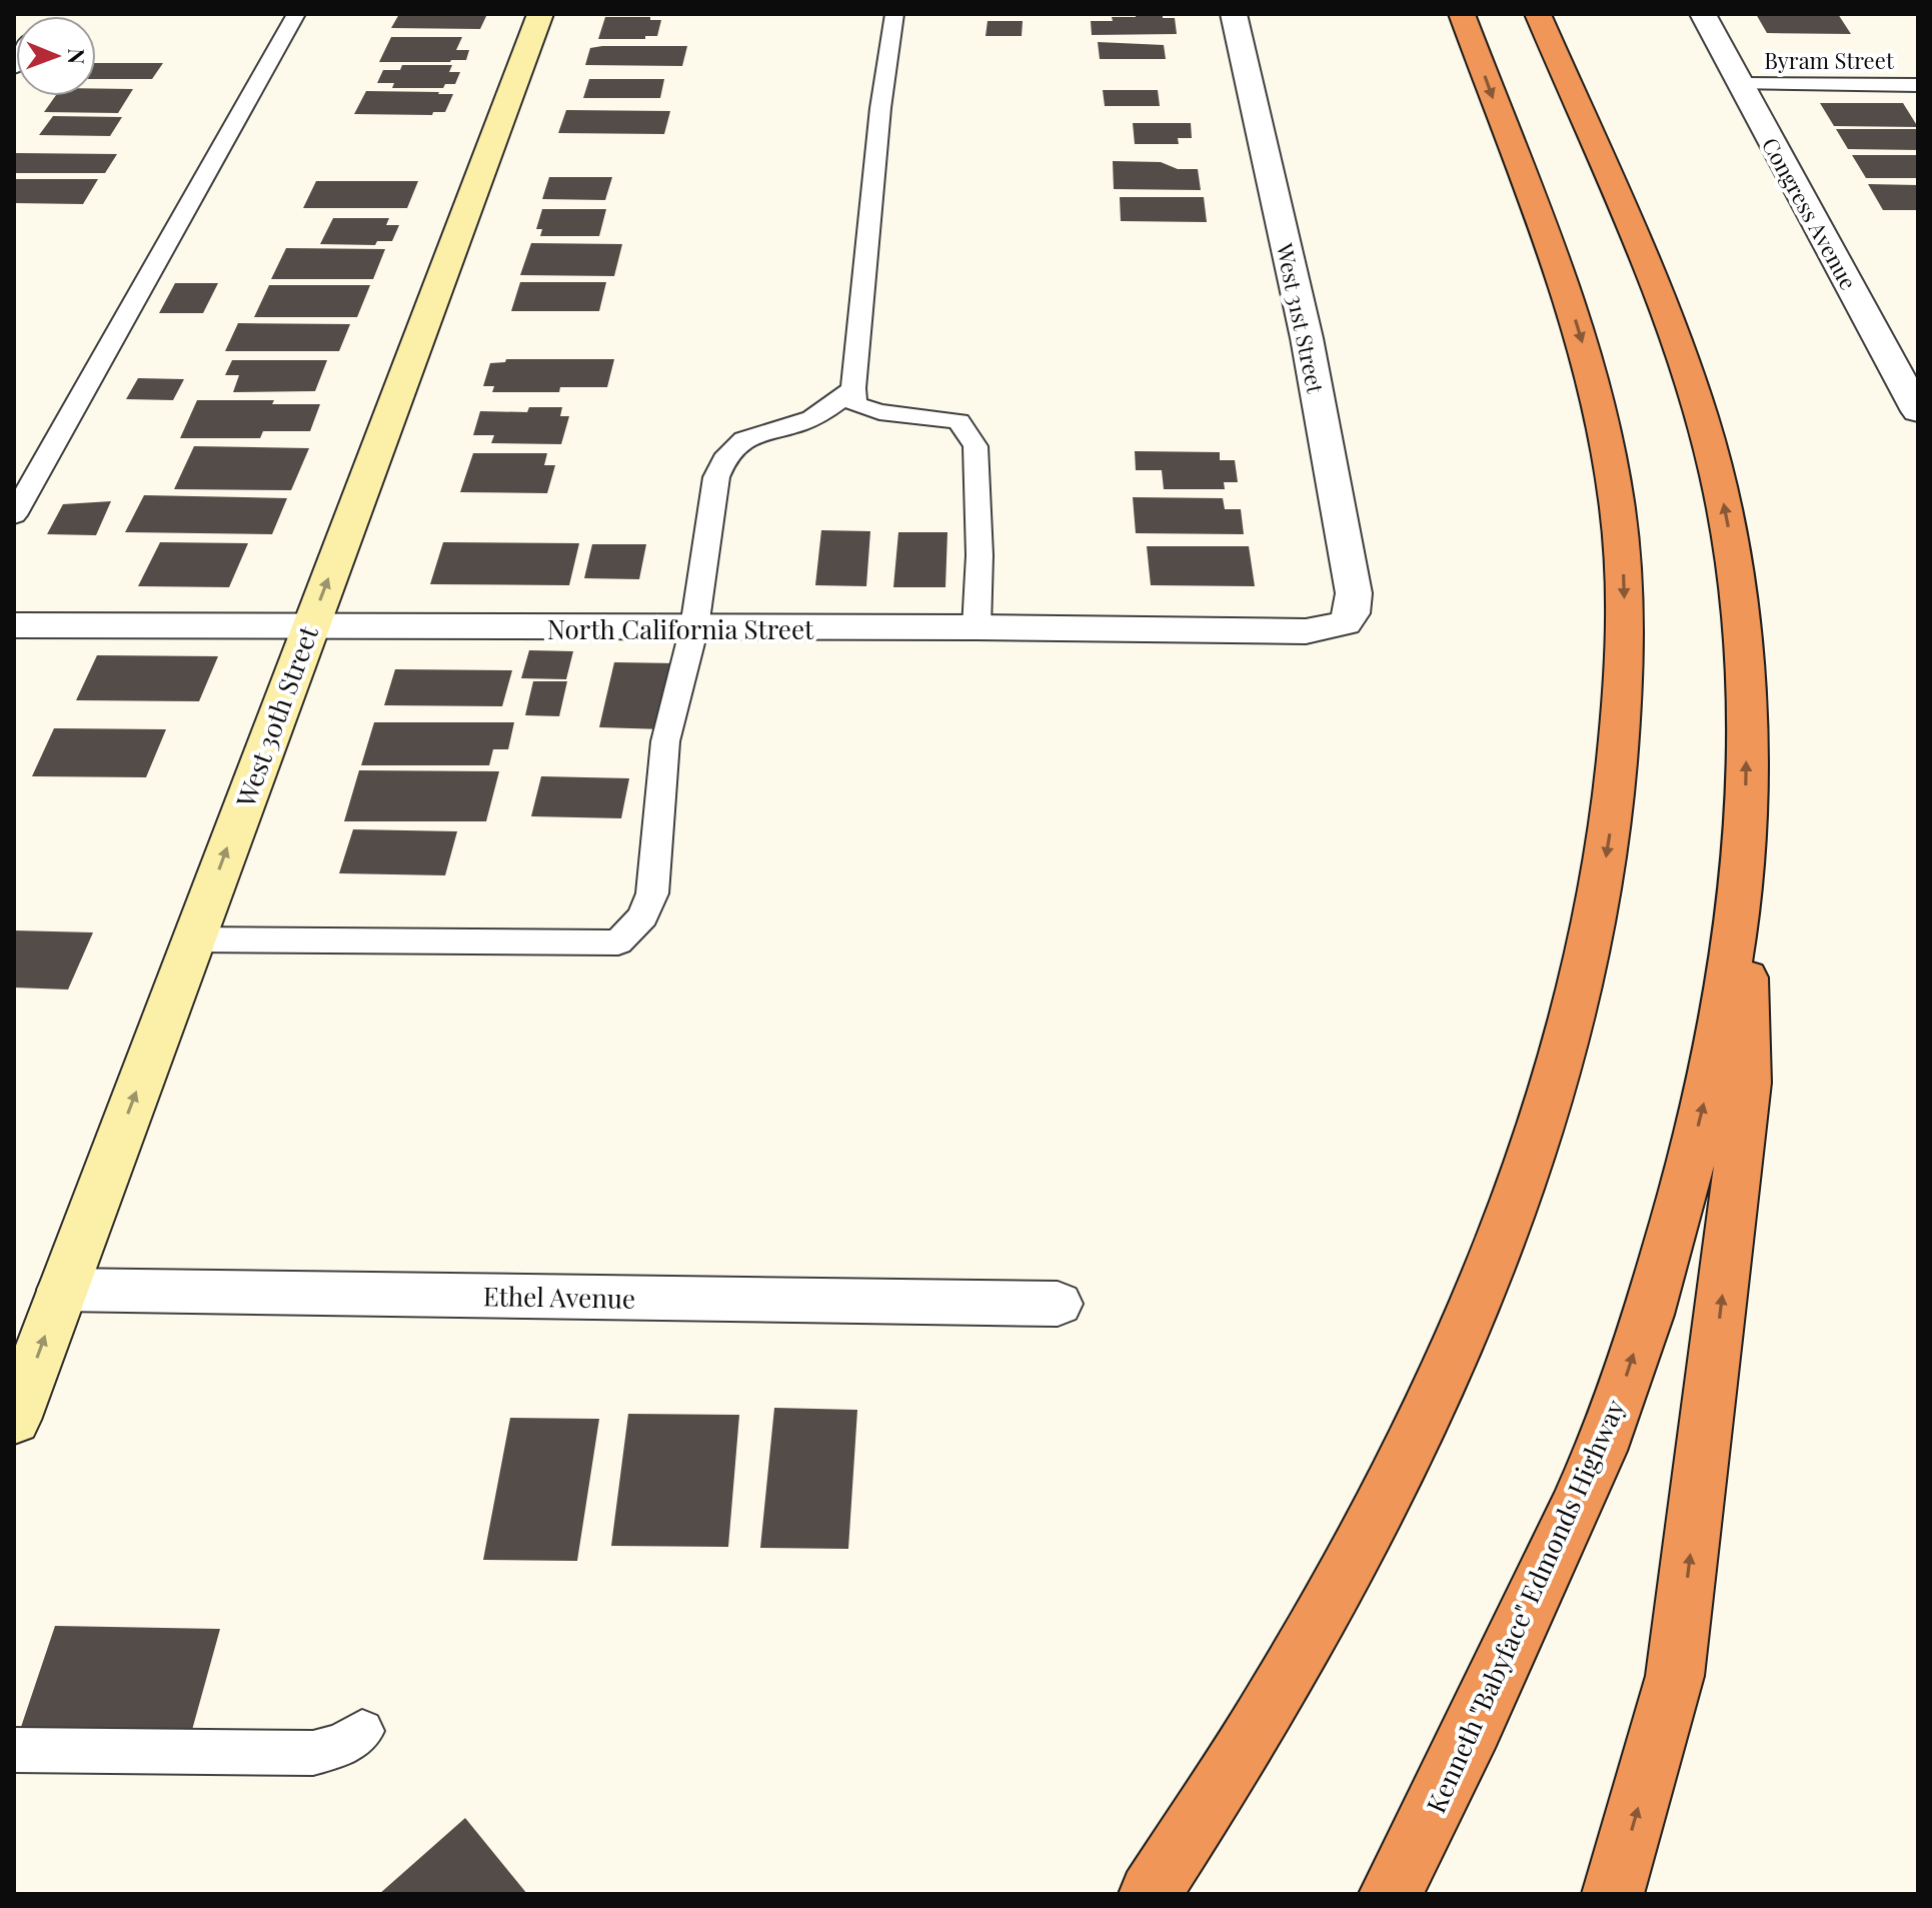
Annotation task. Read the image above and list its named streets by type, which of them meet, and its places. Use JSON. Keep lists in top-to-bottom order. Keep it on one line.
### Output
{"streets":{"highway":["Kenneth \"Babyface\" Edmonds Highway"],"main road":["West 30th Street"],"street":["Congress Avenue","West 31st Street","North California Street","Ethel Avenue"],"lane":["Byram Street"]},"crossings":[["Byram Street","Congress Avenue"],["West 31st Street","North California Street"],["North California Street","West 30th Street"],["West 30th Street","Ethel Avenue"]],"one_way":["West 30th Street"],"north":"right"}
